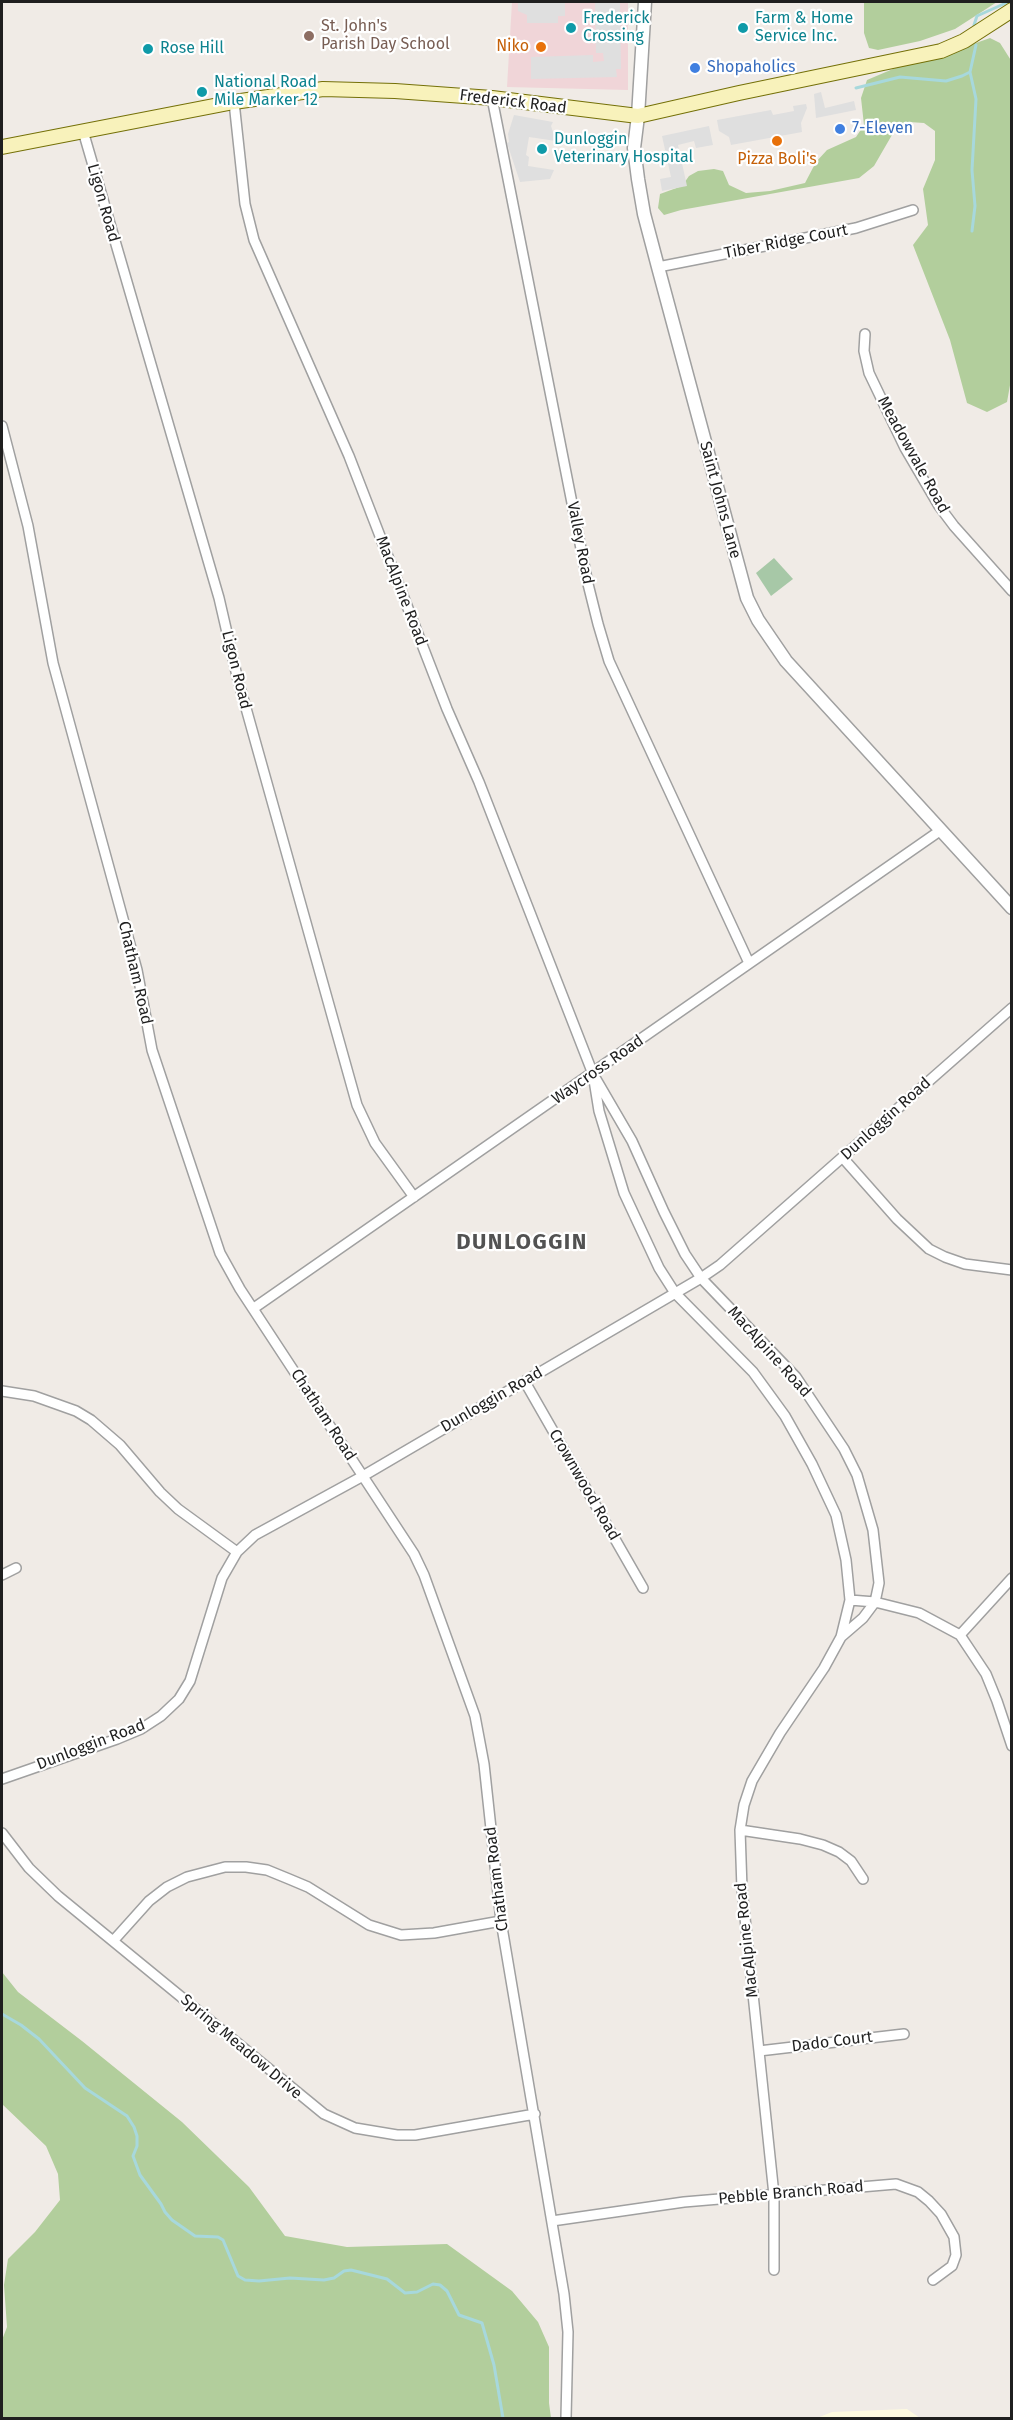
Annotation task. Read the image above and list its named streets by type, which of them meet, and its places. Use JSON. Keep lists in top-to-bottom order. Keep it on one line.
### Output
{"streets":{"main road":["Frederick Road"],"street":["Ligon Road","Tiber Ridge Court","Meadowvale Road","Saint Johns Lane","Valley Road","MacAlpine Road","Chatham Road","Waycross Road","Dunloggin Road","Crownwood Road","Dado Court","Spring Meadow Drive","Pebble Branch Road"]},"crossings":[["Frederick Road","Ligon Road"],["Frederick Road","Saint Johns Lane"],["Frederick Road","Valley Road"],["Frederick Road","MacAlpine Road"],["Ligon Road","Waycross Road"],["Tiber Ridge Court","Saint Johns Lane"],["Saint Johns Lane","Waycross Road"],["Valley Road","Waycross Road"],["MacAlpine Road","Waycross Road"],["MacAlpine Road","Dunloggin Road"],["MacAlpine Road","Dado Court"],["MacAlpine Road","Pebble Branch Road"],["Chatham Road","Waycross Road"],["Chatham Road","Dunloggin Road"],["Chatham Road","Spring Meadow Drive"],["Chatham Road","Pebble Branch Road"],["Dunloggin Road","Crownwood Road"]],"districts":["DUNLOGGIN"],"places":["Frederick Crossing","Farm & Home Service Inc.","St. John's Parish Day School","Niko","Rose Hill","Shopaholics","National Road Mile Marker 12","7-Eleven","Pizza Boli's","Dunloggin Veterinary Hospital"]}
